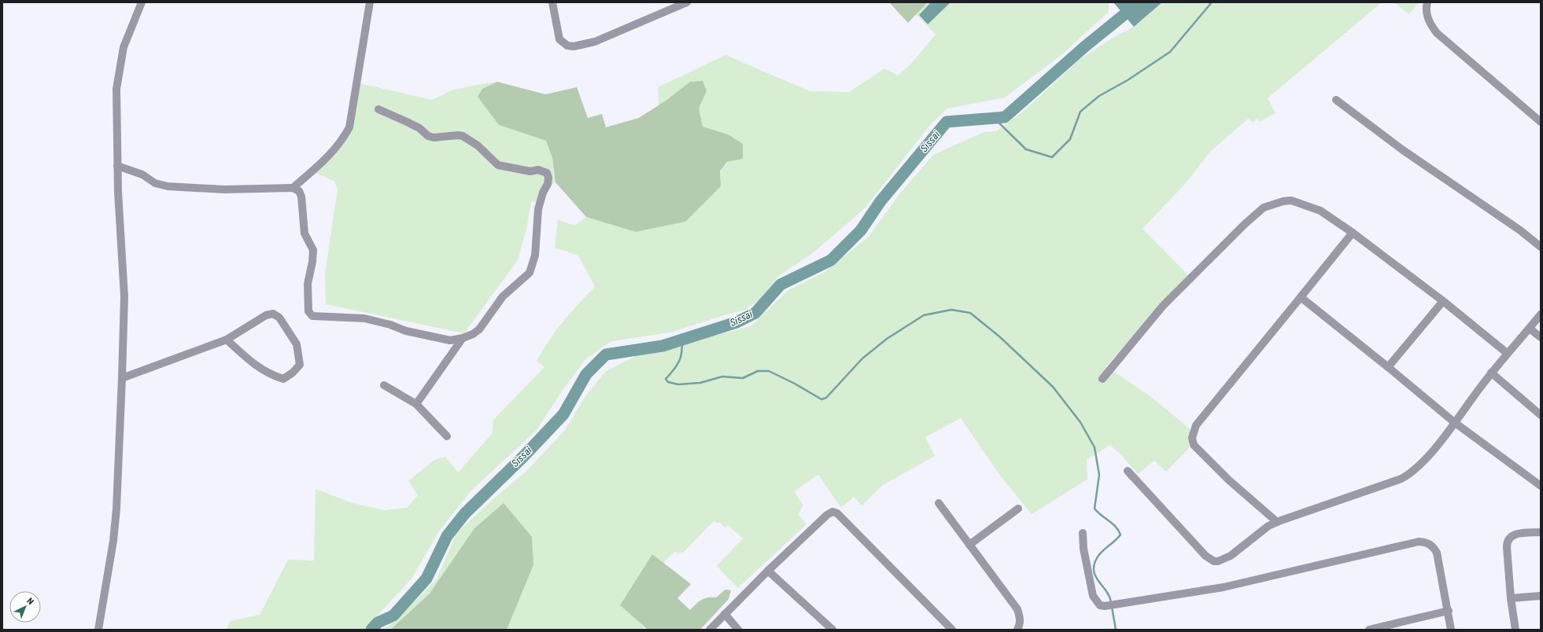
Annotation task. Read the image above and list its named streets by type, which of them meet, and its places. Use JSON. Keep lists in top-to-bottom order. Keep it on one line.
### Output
{"water":["Sissai"],"north":"top right"}
